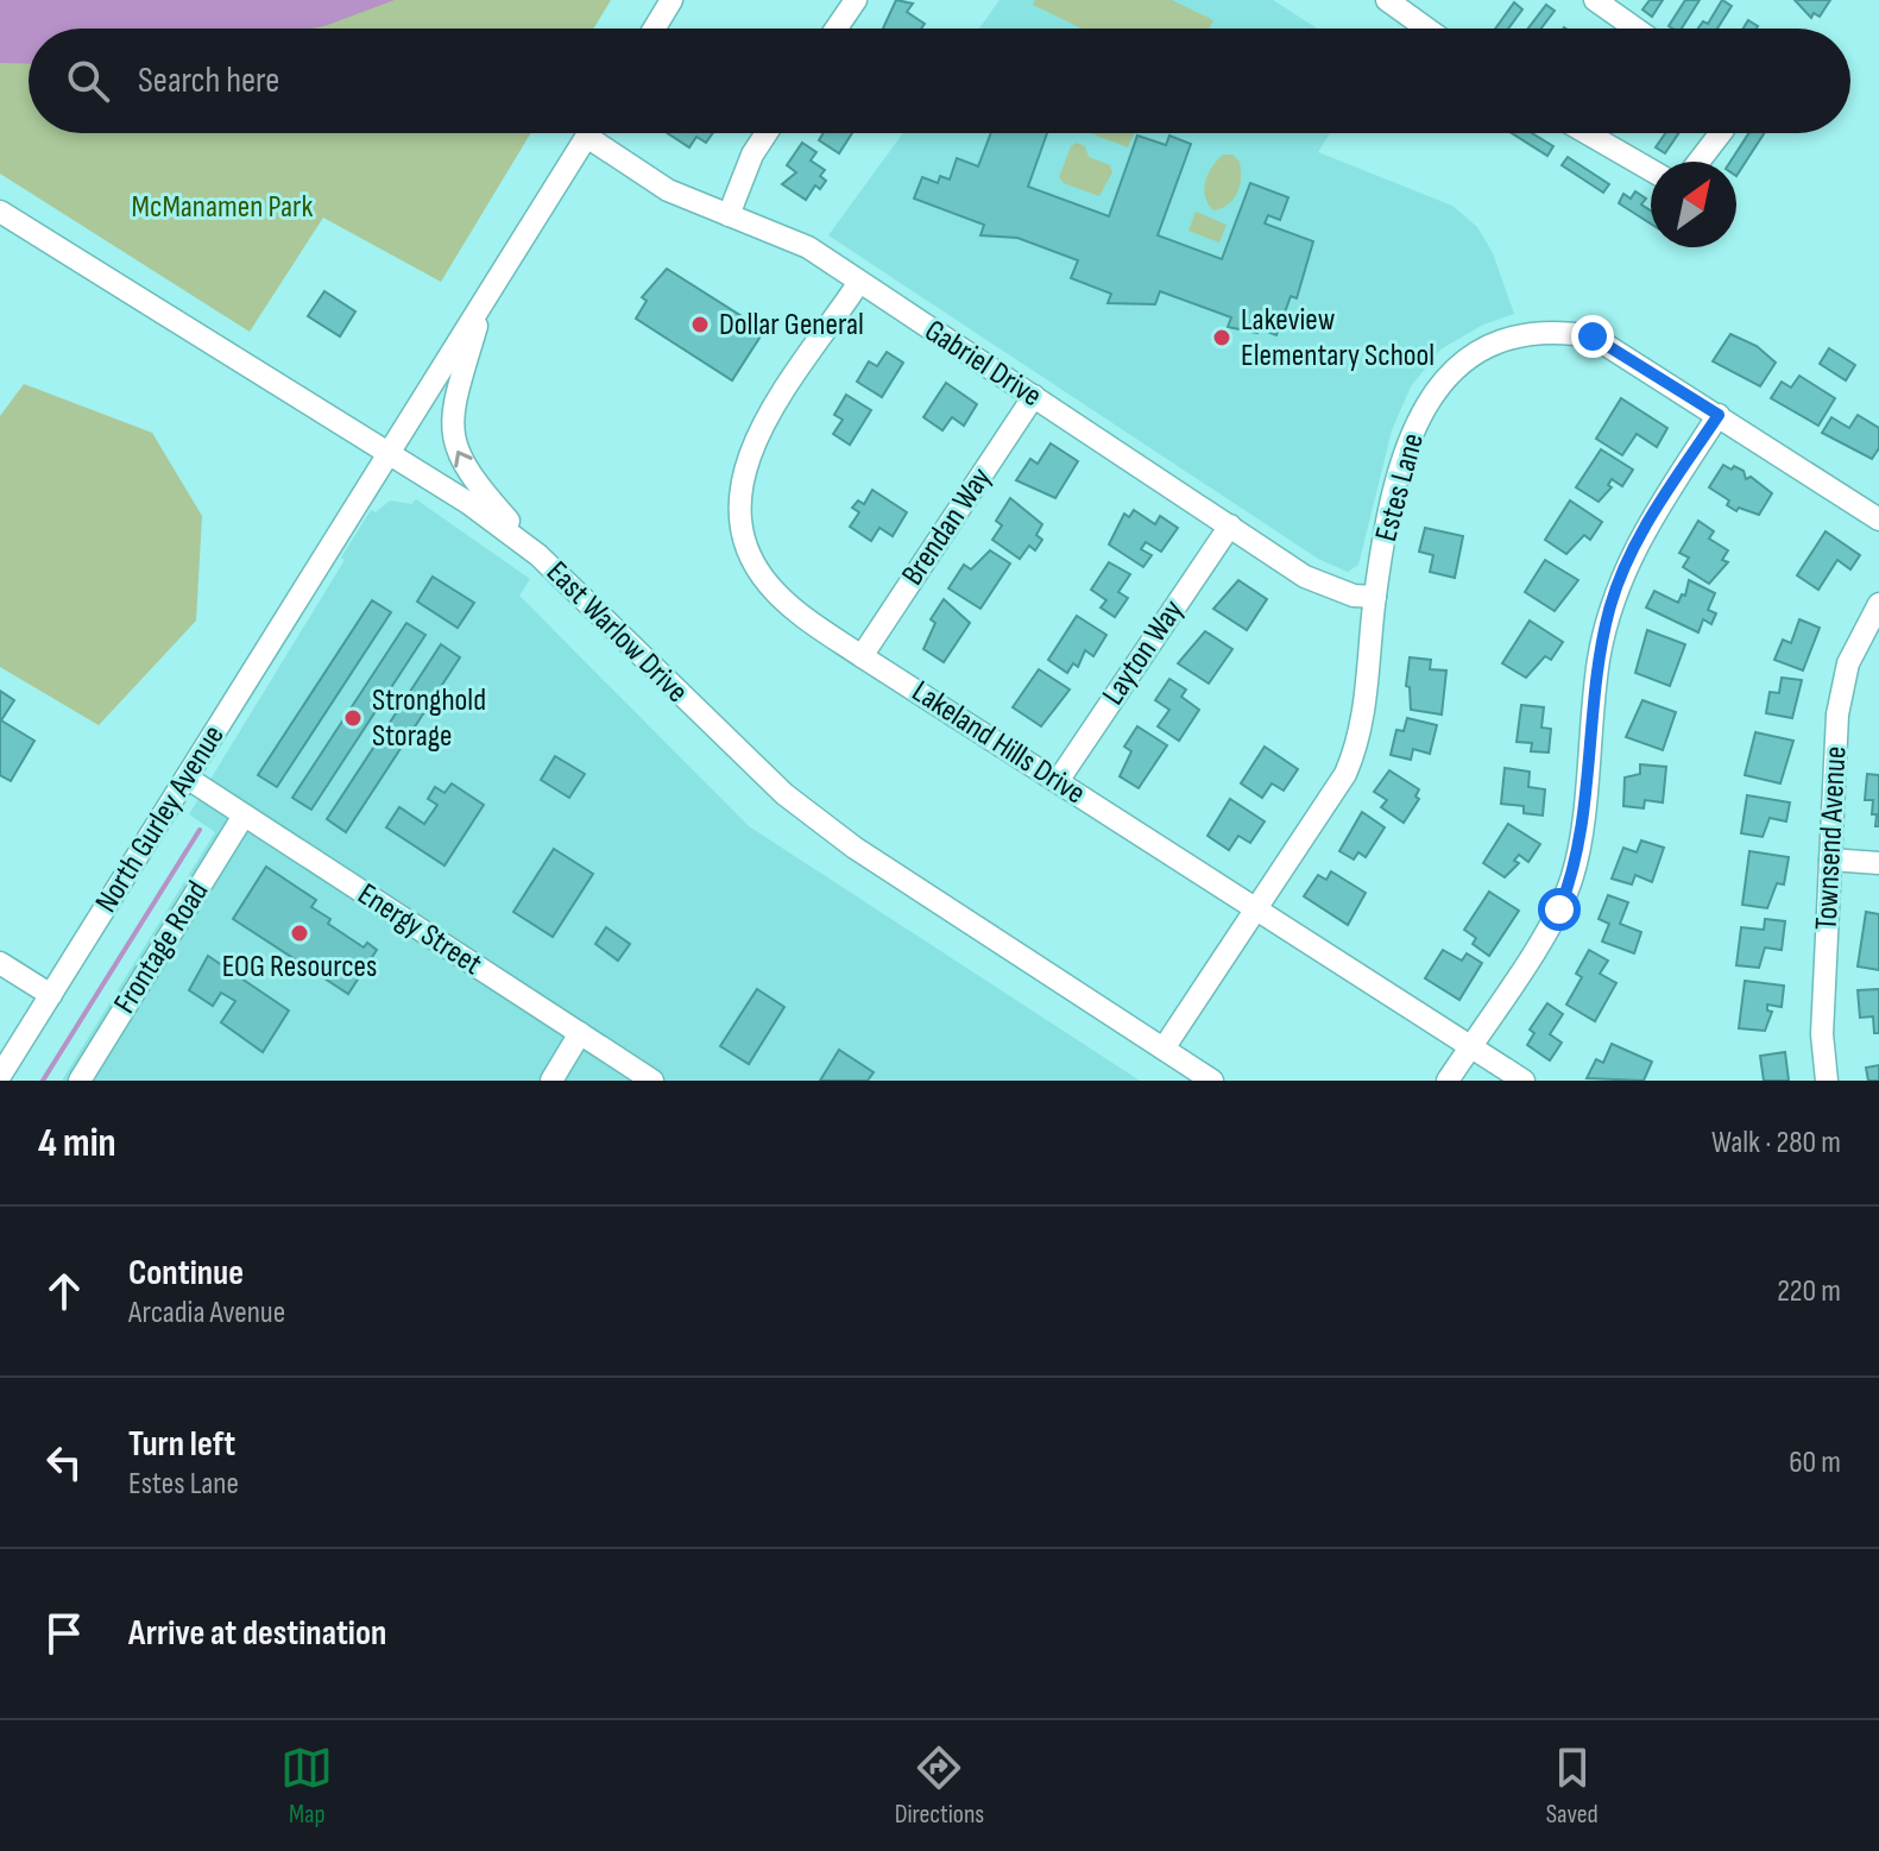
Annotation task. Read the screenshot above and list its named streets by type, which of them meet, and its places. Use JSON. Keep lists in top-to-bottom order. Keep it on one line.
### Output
{"streets":{"street":["Gabriel Drive","Estes Lane","Brendan Way","East Warlow Drive","Layton Way","Lakeland Hills Drive","North Gurley Avenue","Townsend Avenue","Energy Street","Frontage Road"]},"crossings":[["Gabriel Drive","Estes Lane"],["Gabriel Drive","Brendan Way"],["Gabriel Drive","Layton Way"],["Gabriel Drive","Lakeland Hills Drive"],["Estes Lane","East Warlow Drive"],["Estes Lane","Lakeland Hills Drive"],["Brendan Way","Lakeland Hills Drive"],["East Warlow Drive","North Gurley Avenue"],["Layton Way","Lakeland Hills Drive"],["North Gurley Avenue","Energy Street"],["Energy Street","Frontage Road"]],"parks":["McManamen Park"],"places":["Dollar General","Lakeview Elementary School","Stronghold Storage","EOG Resources"],"north":"top right","page":{"search":"Search here","heading":["4 min","Walk · 280 m"],"list":[["Continue","Arcadia Avenue","220 m"],["Turn left","Estes Lane","60 m"],"Arrive at destination"],"nav":["Map","Directions","Saved"]}}
